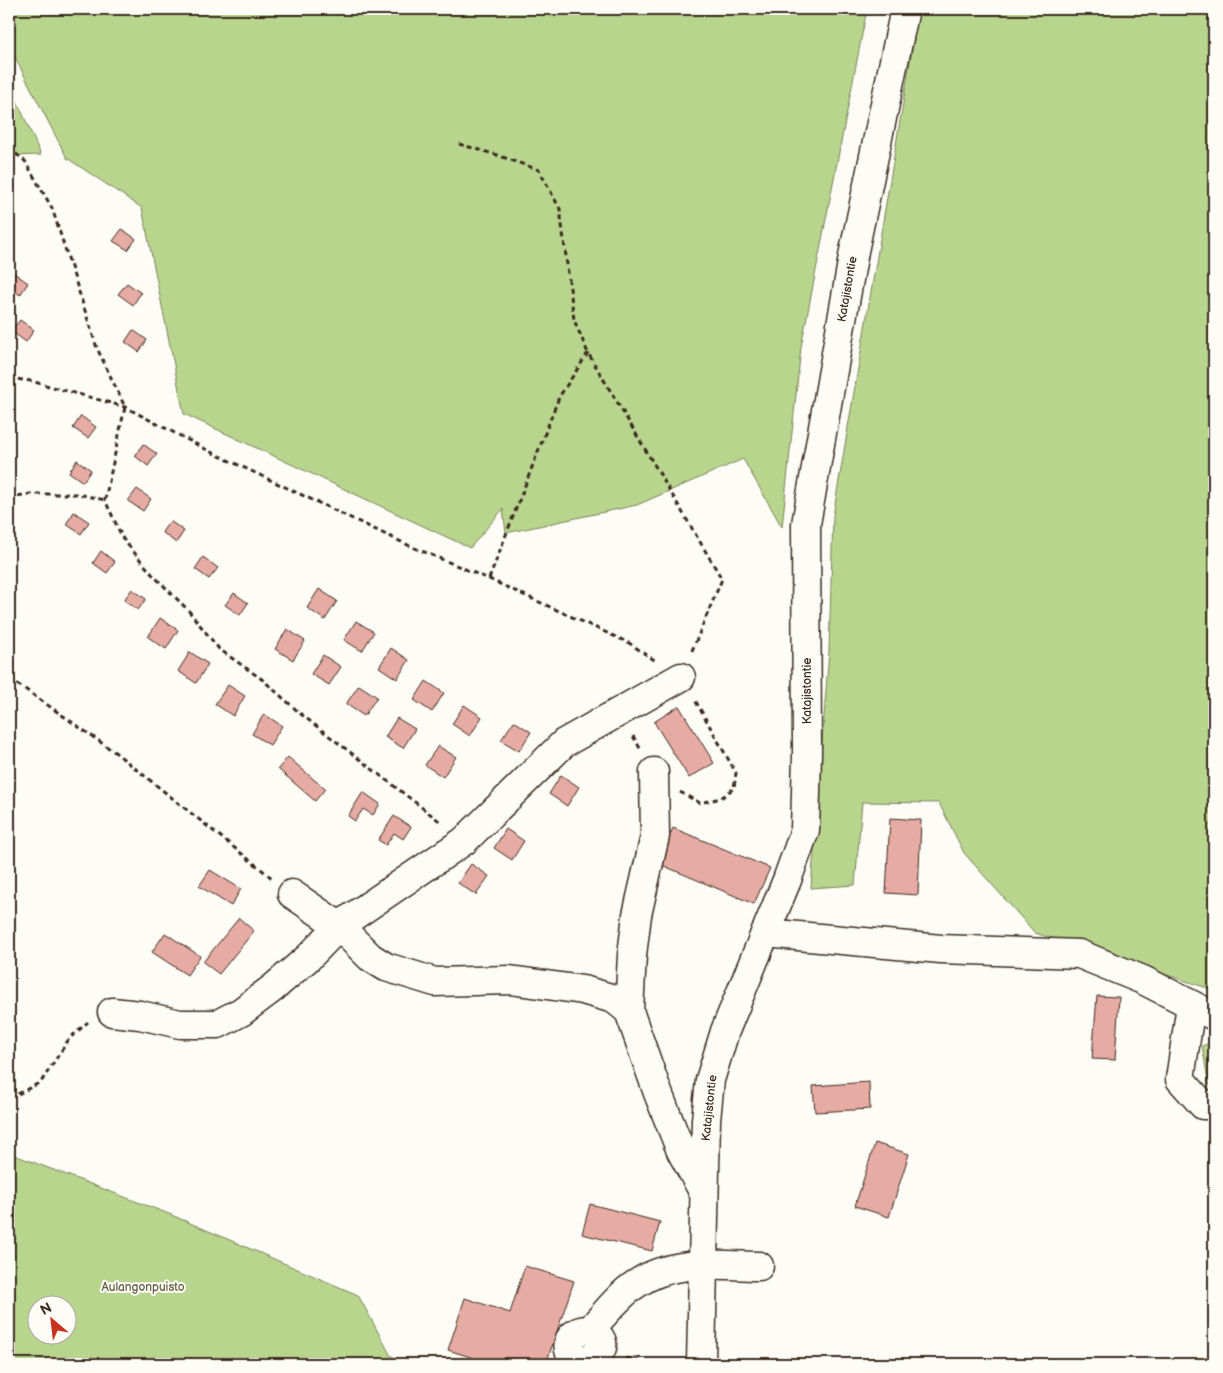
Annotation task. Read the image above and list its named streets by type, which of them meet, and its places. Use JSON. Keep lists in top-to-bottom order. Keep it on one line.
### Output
{"streets":{"street":["Katajistontie"]},"parks":["Aulangonpuisto"],"north":"top left"}
